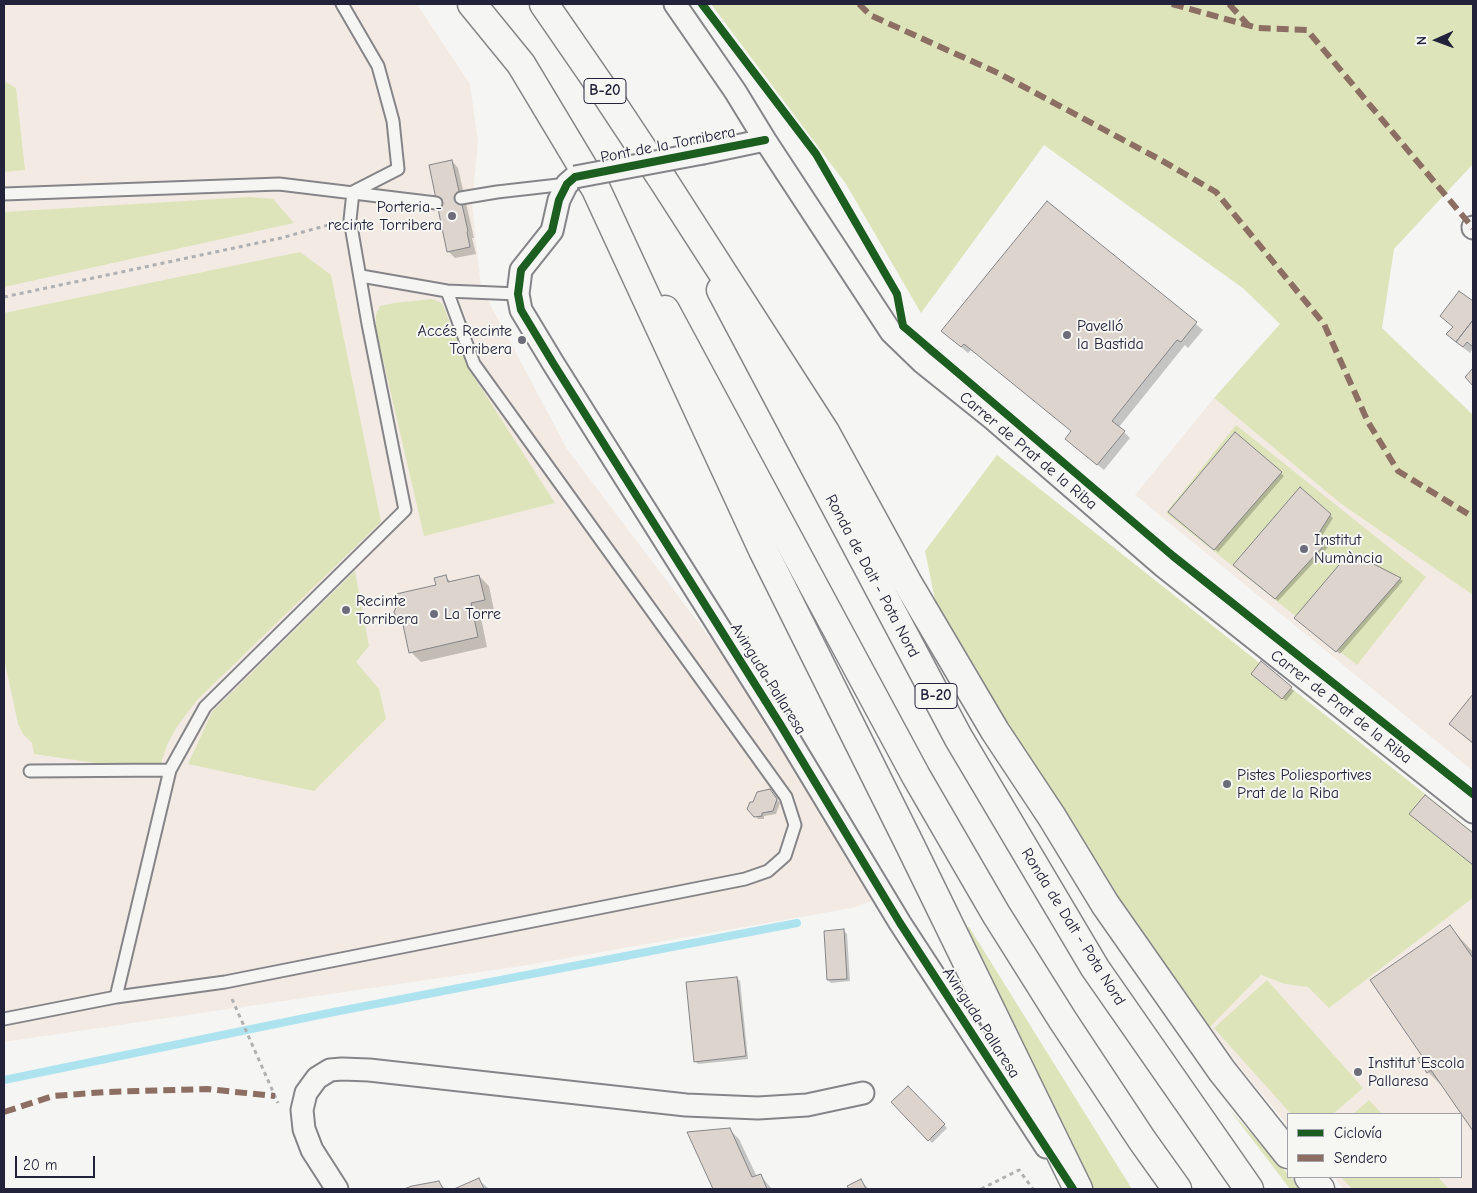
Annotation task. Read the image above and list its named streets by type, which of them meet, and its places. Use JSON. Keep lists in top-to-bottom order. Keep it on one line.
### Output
{"streets":{"highway":["B-20","Ronda de Dalt - Pota Nord"],"street":["Pont de la Torribera","Carrer de Prat de la Riba","Avinguda Pallaresa"]},"crossings":[["Pont de la Torribera","Carrer de Prat de la Riba"],["Pont de la Torribera","Avinguda Pallaresa"]],"places":["Porteria - recinte Torribera","Pavelló la Bastida","Accés Recinte Torribera","Institut Numància","Recinte Torribera","La Torre","Pistes Poliesportives Prat de la Riba","Institut Escola Pallaresa"],"legend":["Ciclovía","Sendero"],"scale_bar":"20 m","north":"left"}
